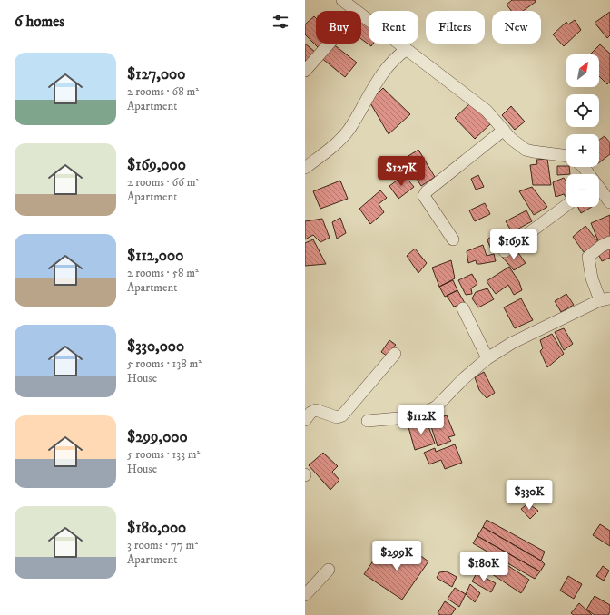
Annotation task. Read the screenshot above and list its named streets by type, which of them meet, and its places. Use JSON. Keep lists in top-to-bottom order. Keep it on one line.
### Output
{"north":"top right","page":{"heading":"6 homes","chip":["Buy","Rent","Filters","New"],"list":[{"name":"$127,000","note":"2 rooms · 68 m² · Apartment"},{"name":"$169,000","note":"2 rooms · 66 m² · Apartment"},{"name":"$112,000","note":"2 rooms · 58 m² · Apartment"},{"name":"$330,000","note":"5 rooms · 138 m² · House"},{"name":"$299,000","note":"5 rooms · 133 m² · House"},{"name":"$180,000","note":"3 rooms · 77 m² · Apartment"}],"map_buttons":["+","−"],"price":["$127K","$169K","$112K","$330K","$299K","$180K"]}}
